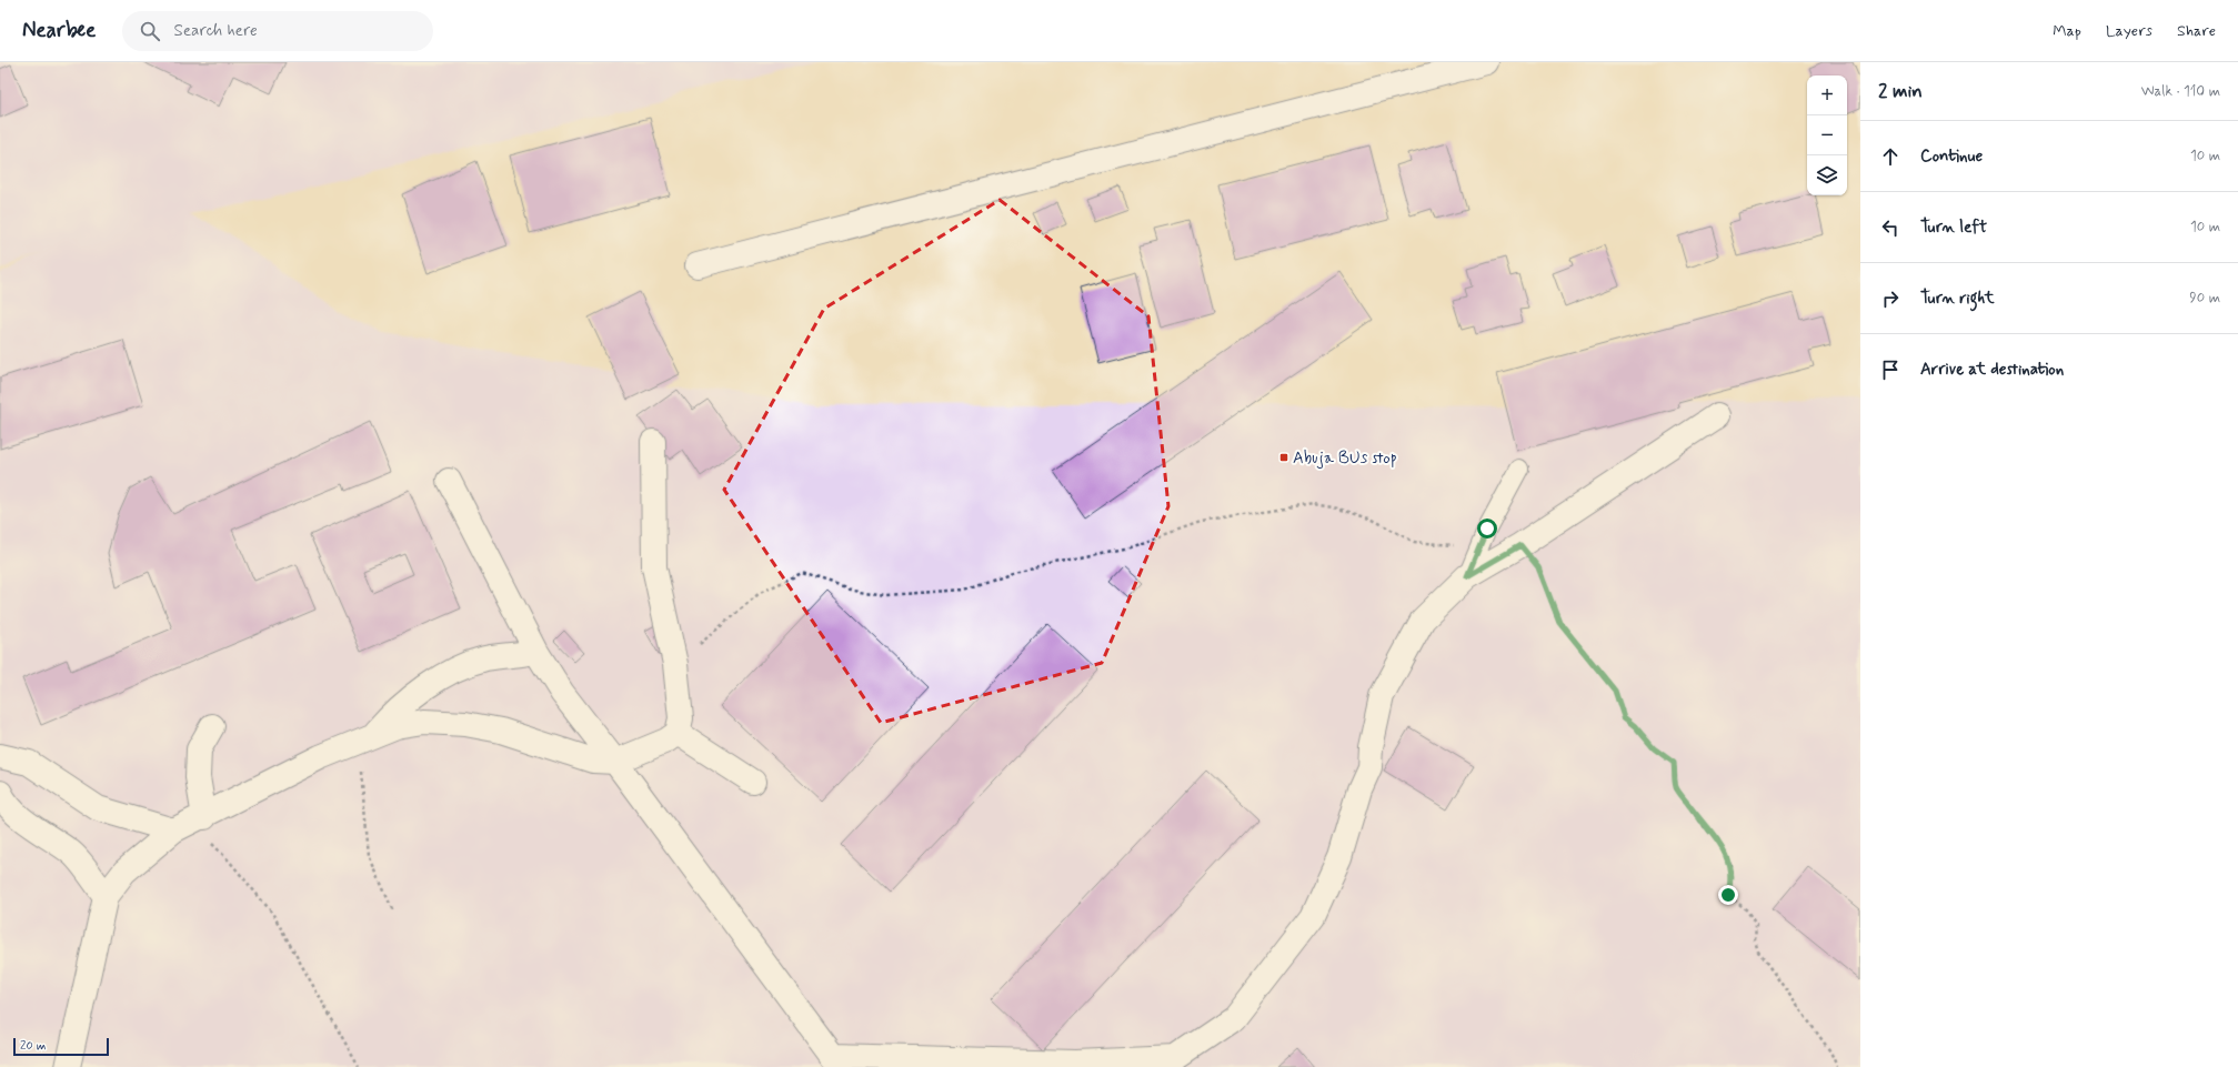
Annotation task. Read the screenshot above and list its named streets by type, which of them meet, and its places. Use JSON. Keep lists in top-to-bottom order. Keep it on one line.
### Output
{"places":{"transit":["Abuja BUs stop"]},"scale_bar":"20 m","page":{"header":"Nearbee","search":"Search here","nav":["Map","Layers","Share"],"heading":["2 min","Walk · 110 m"],"map_buttons":["+","−"],"list":[["Continue","10 m"],["Turn left","10 m"],["Turn right","90 m"],"Arrive at destination"],"scale":"20 m"}}
